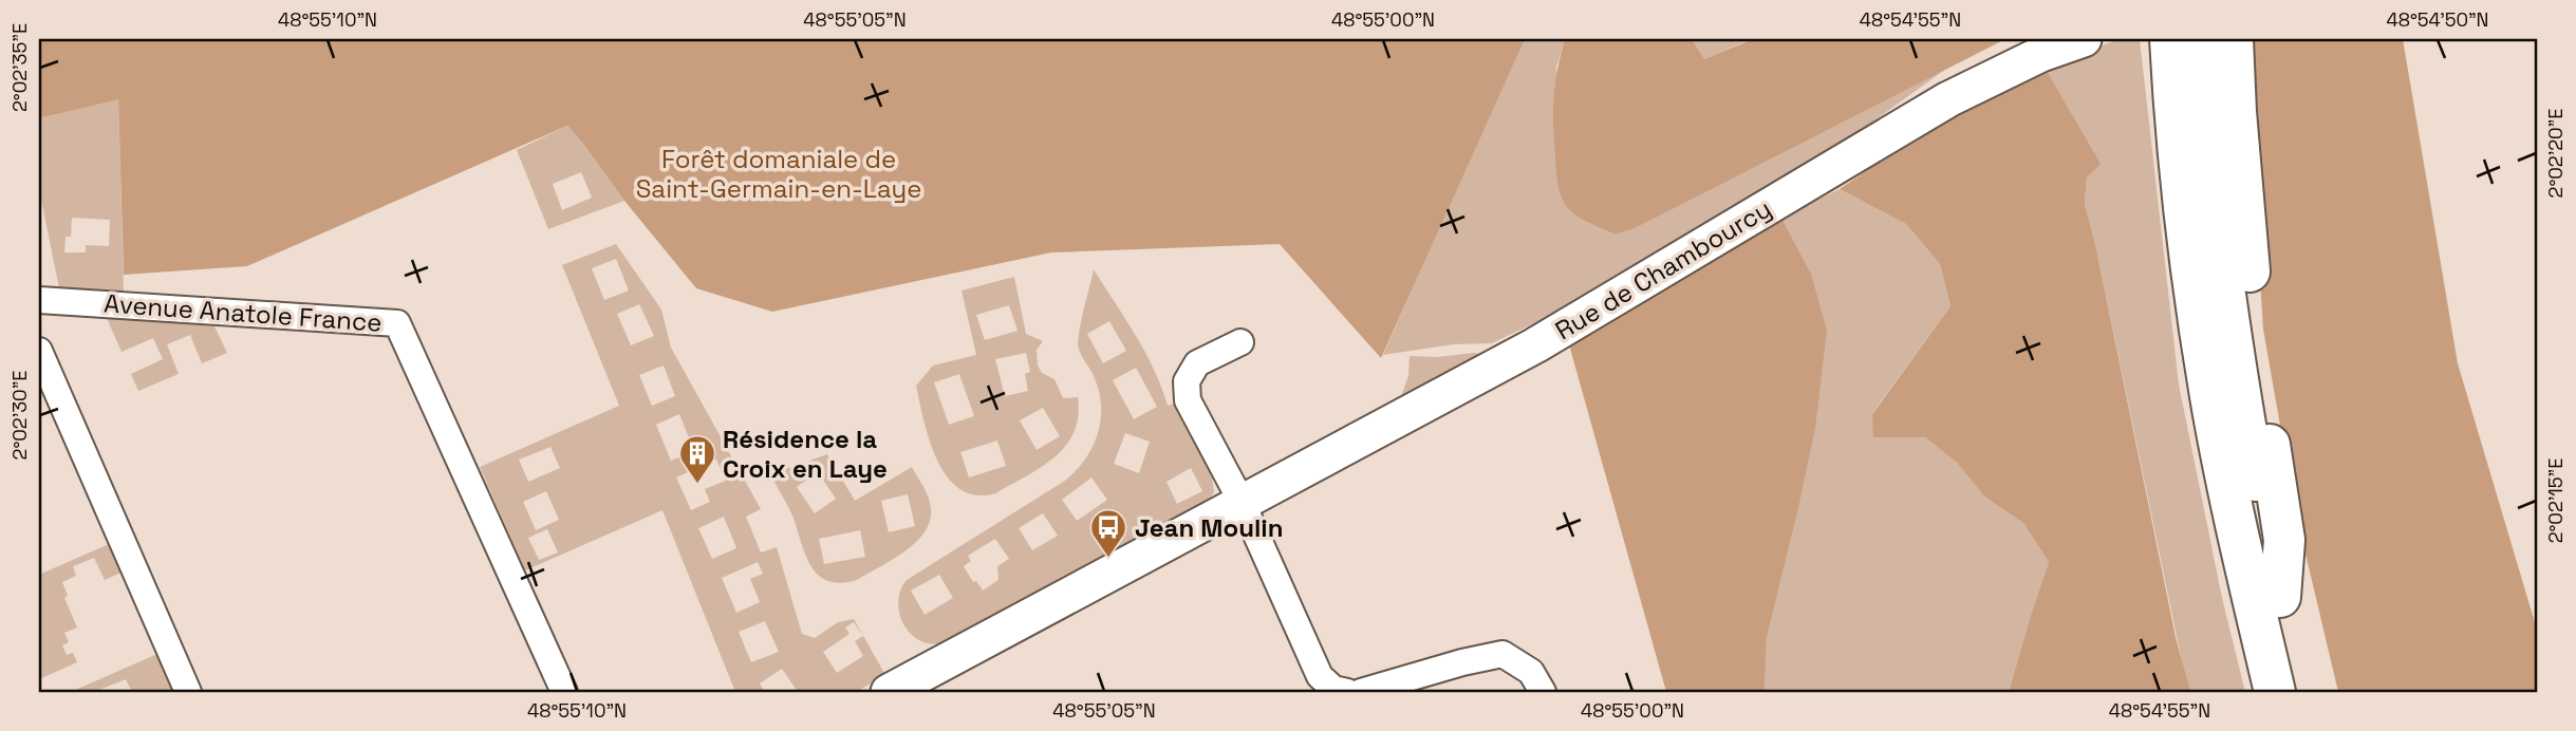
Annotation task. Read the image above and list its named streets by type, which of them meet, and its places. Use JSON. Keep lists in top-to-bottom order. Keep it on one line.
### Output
{"streets":{"street":["Rue de Chambourcy","Avenue Anatole France"]},"parks":["Forêt domaniale de Saint-Germain-en-Laye"],"places":{"building":["Résidence la Croix en Laye"],"bus stop":["Jean Moulin"]},"coordinates":["48°55'10\"N","48°55'05\"N","48°55'00\"N","48°54'55\"N","48°54'50\"N","2°02'35\"E","2°02'20\"E","2°02'30\"E","2°02'15\"E"]}
